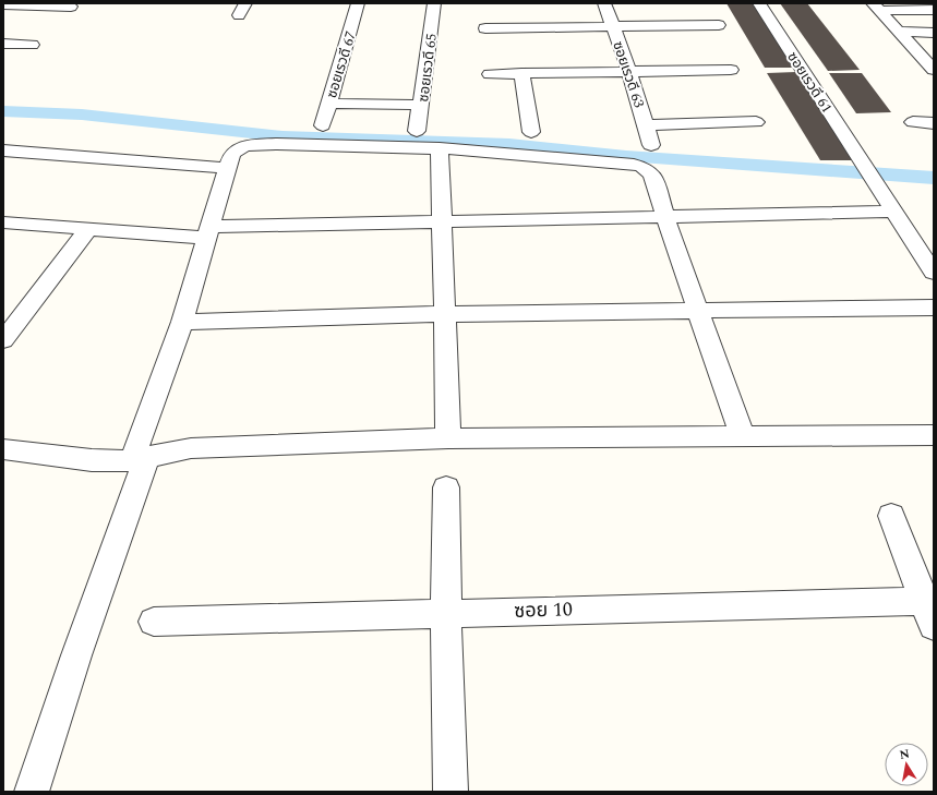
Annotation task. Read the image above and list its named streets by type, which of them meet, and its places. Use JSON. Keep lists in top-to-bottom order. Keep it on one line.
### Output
{"streets":{"street":["ซอยเรวดี 67","ซอยเรวดี 65","ซอยเรวดี 63","ซอยเรวดี 61","ซอย 10"]},"north":"top"}
